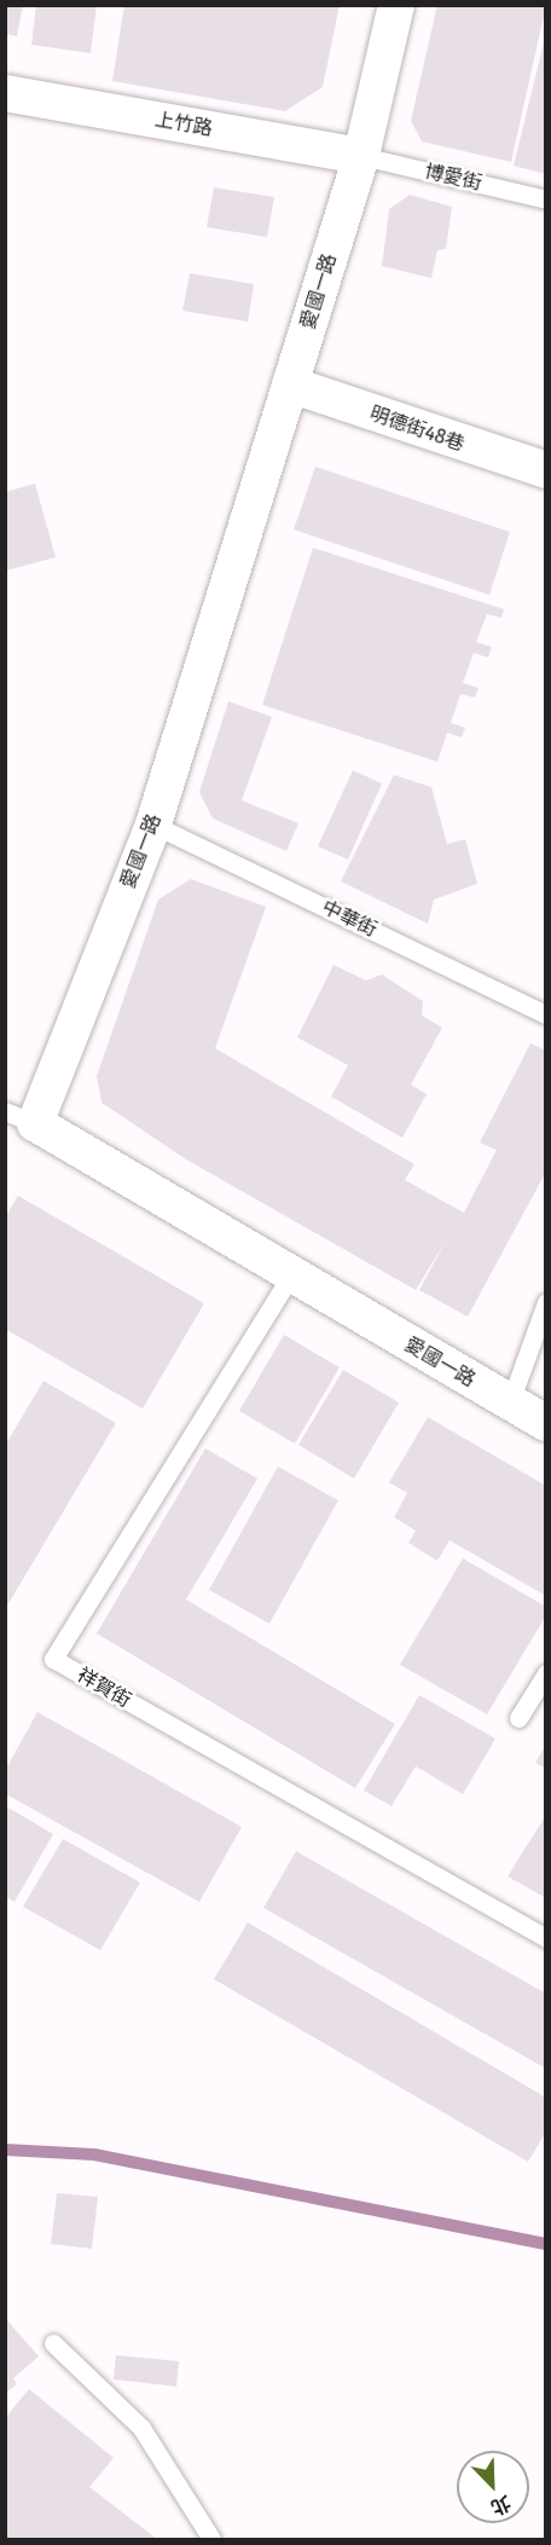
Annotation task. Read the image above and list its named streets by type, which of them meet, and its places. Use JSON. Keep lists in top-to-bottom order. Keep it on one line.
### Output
{"streets":{"street":["上竹路","愛國一路","明德街48巷"],"lane":["博愛街","中華街","祥賀街"]},"crossings":[["上竹路","博愛街"],["上竹路","愛國一路"],["博愛街","愛國一路"],["愛國一路","明德街48巷"],["愛國一路","中華街"],["愛國一路","祥賀街"]],"north":"bottom right"}
